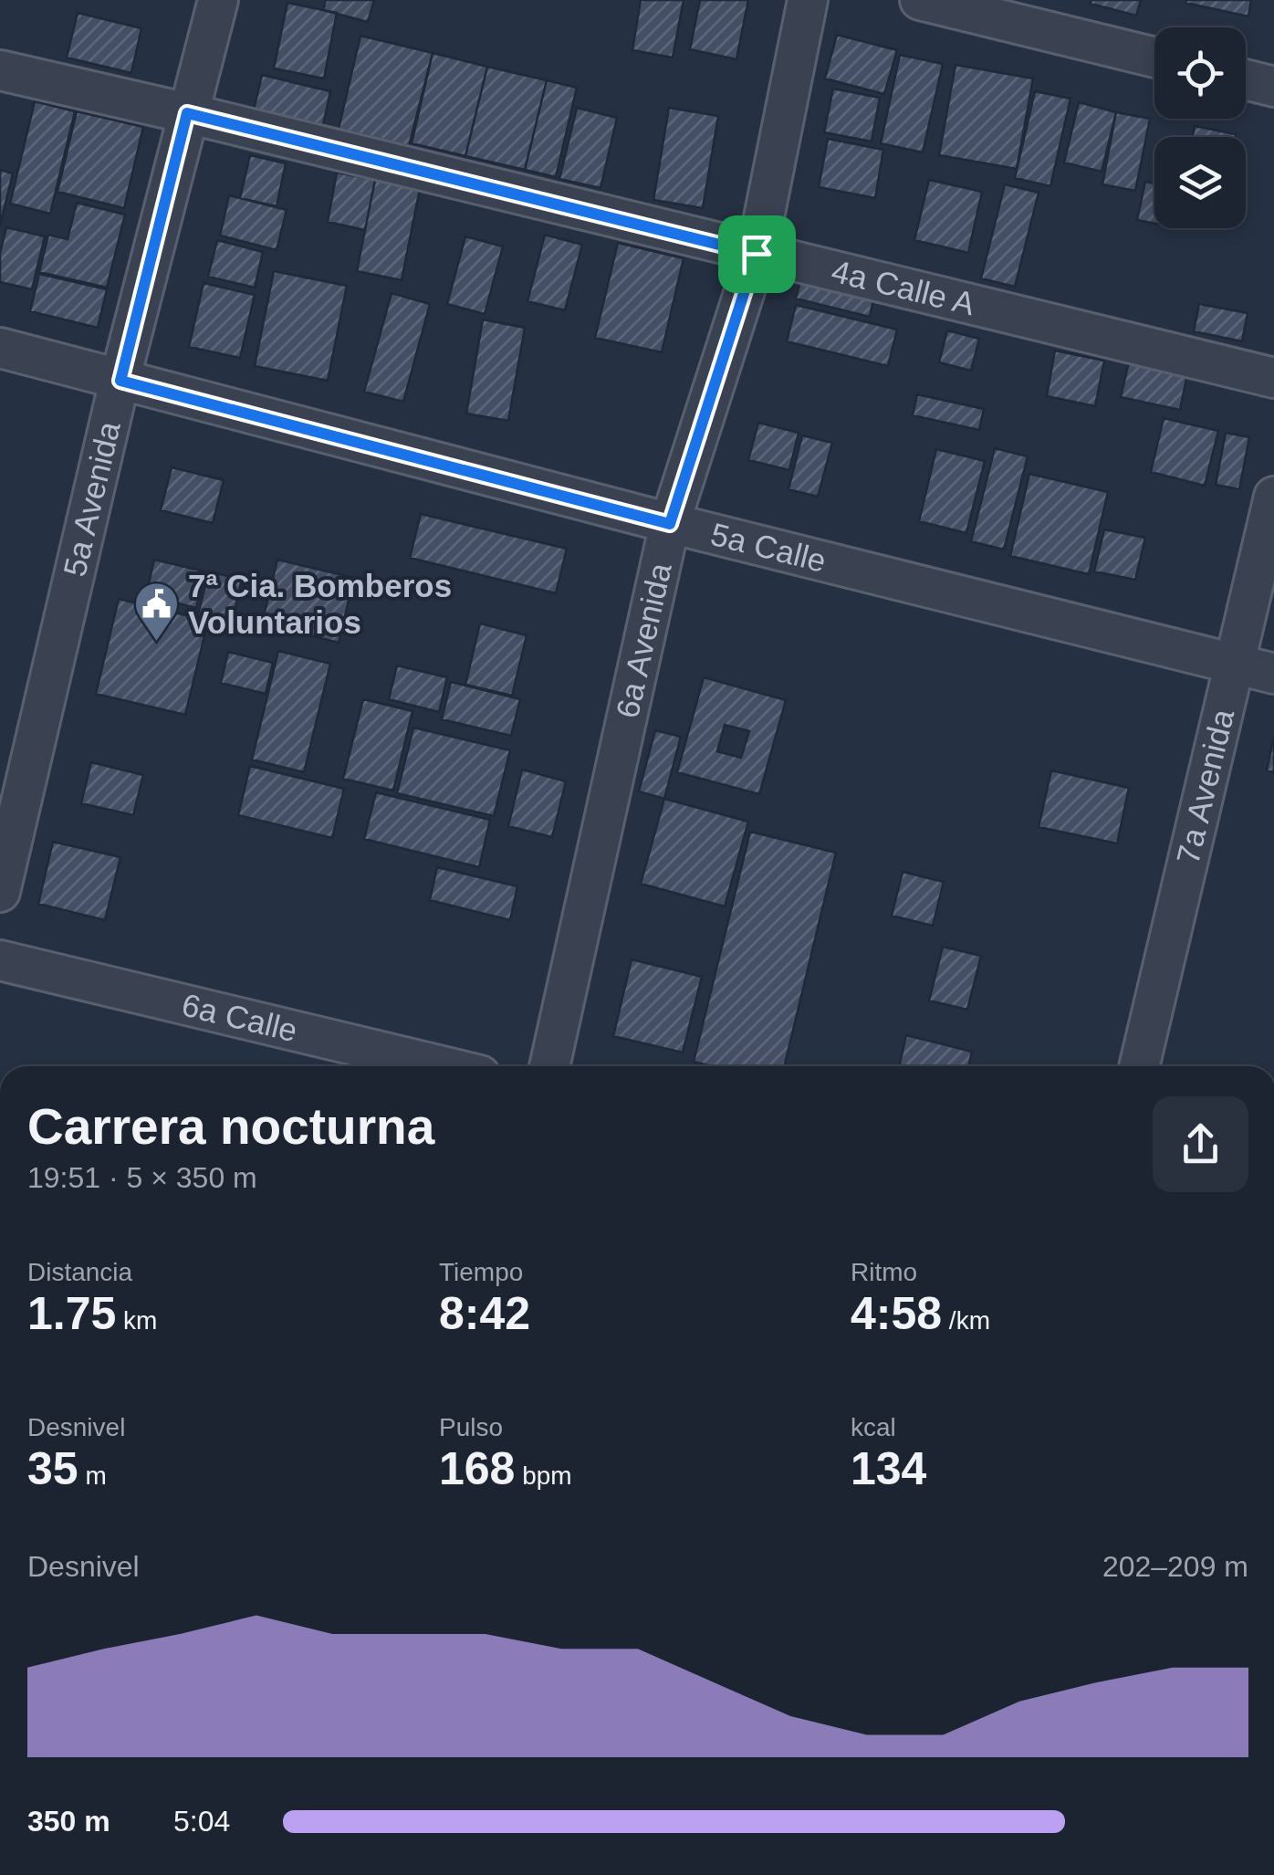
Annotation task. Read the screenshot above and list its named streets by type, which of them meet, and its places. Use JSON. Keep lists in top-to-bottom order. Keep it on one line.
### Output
{"streets":{"street":["4a Calle A","5a Avenida","5a Calle","6a Avenida","7a Avenida","6a Calle"]},"crossings":[["4a Calle A","5a Avenida"],["4a Calle A","6a Avenida"],["5a Avenida","5a Calle"],["5a Calle","6a Avenida"],["5a Calle","7a Avenida"]],"places":{"public building":["7ª Cia. Bomberos Voluntarios"]},"page":{"heading":["Carrera nocturna","19:51 · 5 × 350 m"],"stats":[["Distancia","1.75 km"],["Tiempo","8:42"],["Ritmo","4:58 /km"],["Desnivel","35 m"],["Pulso","168 bpm"],["kcal","134"]],"chart":["Desnivel","202–209 m"],"list":[{"name":"350 m","note":"5:04"}]}}
